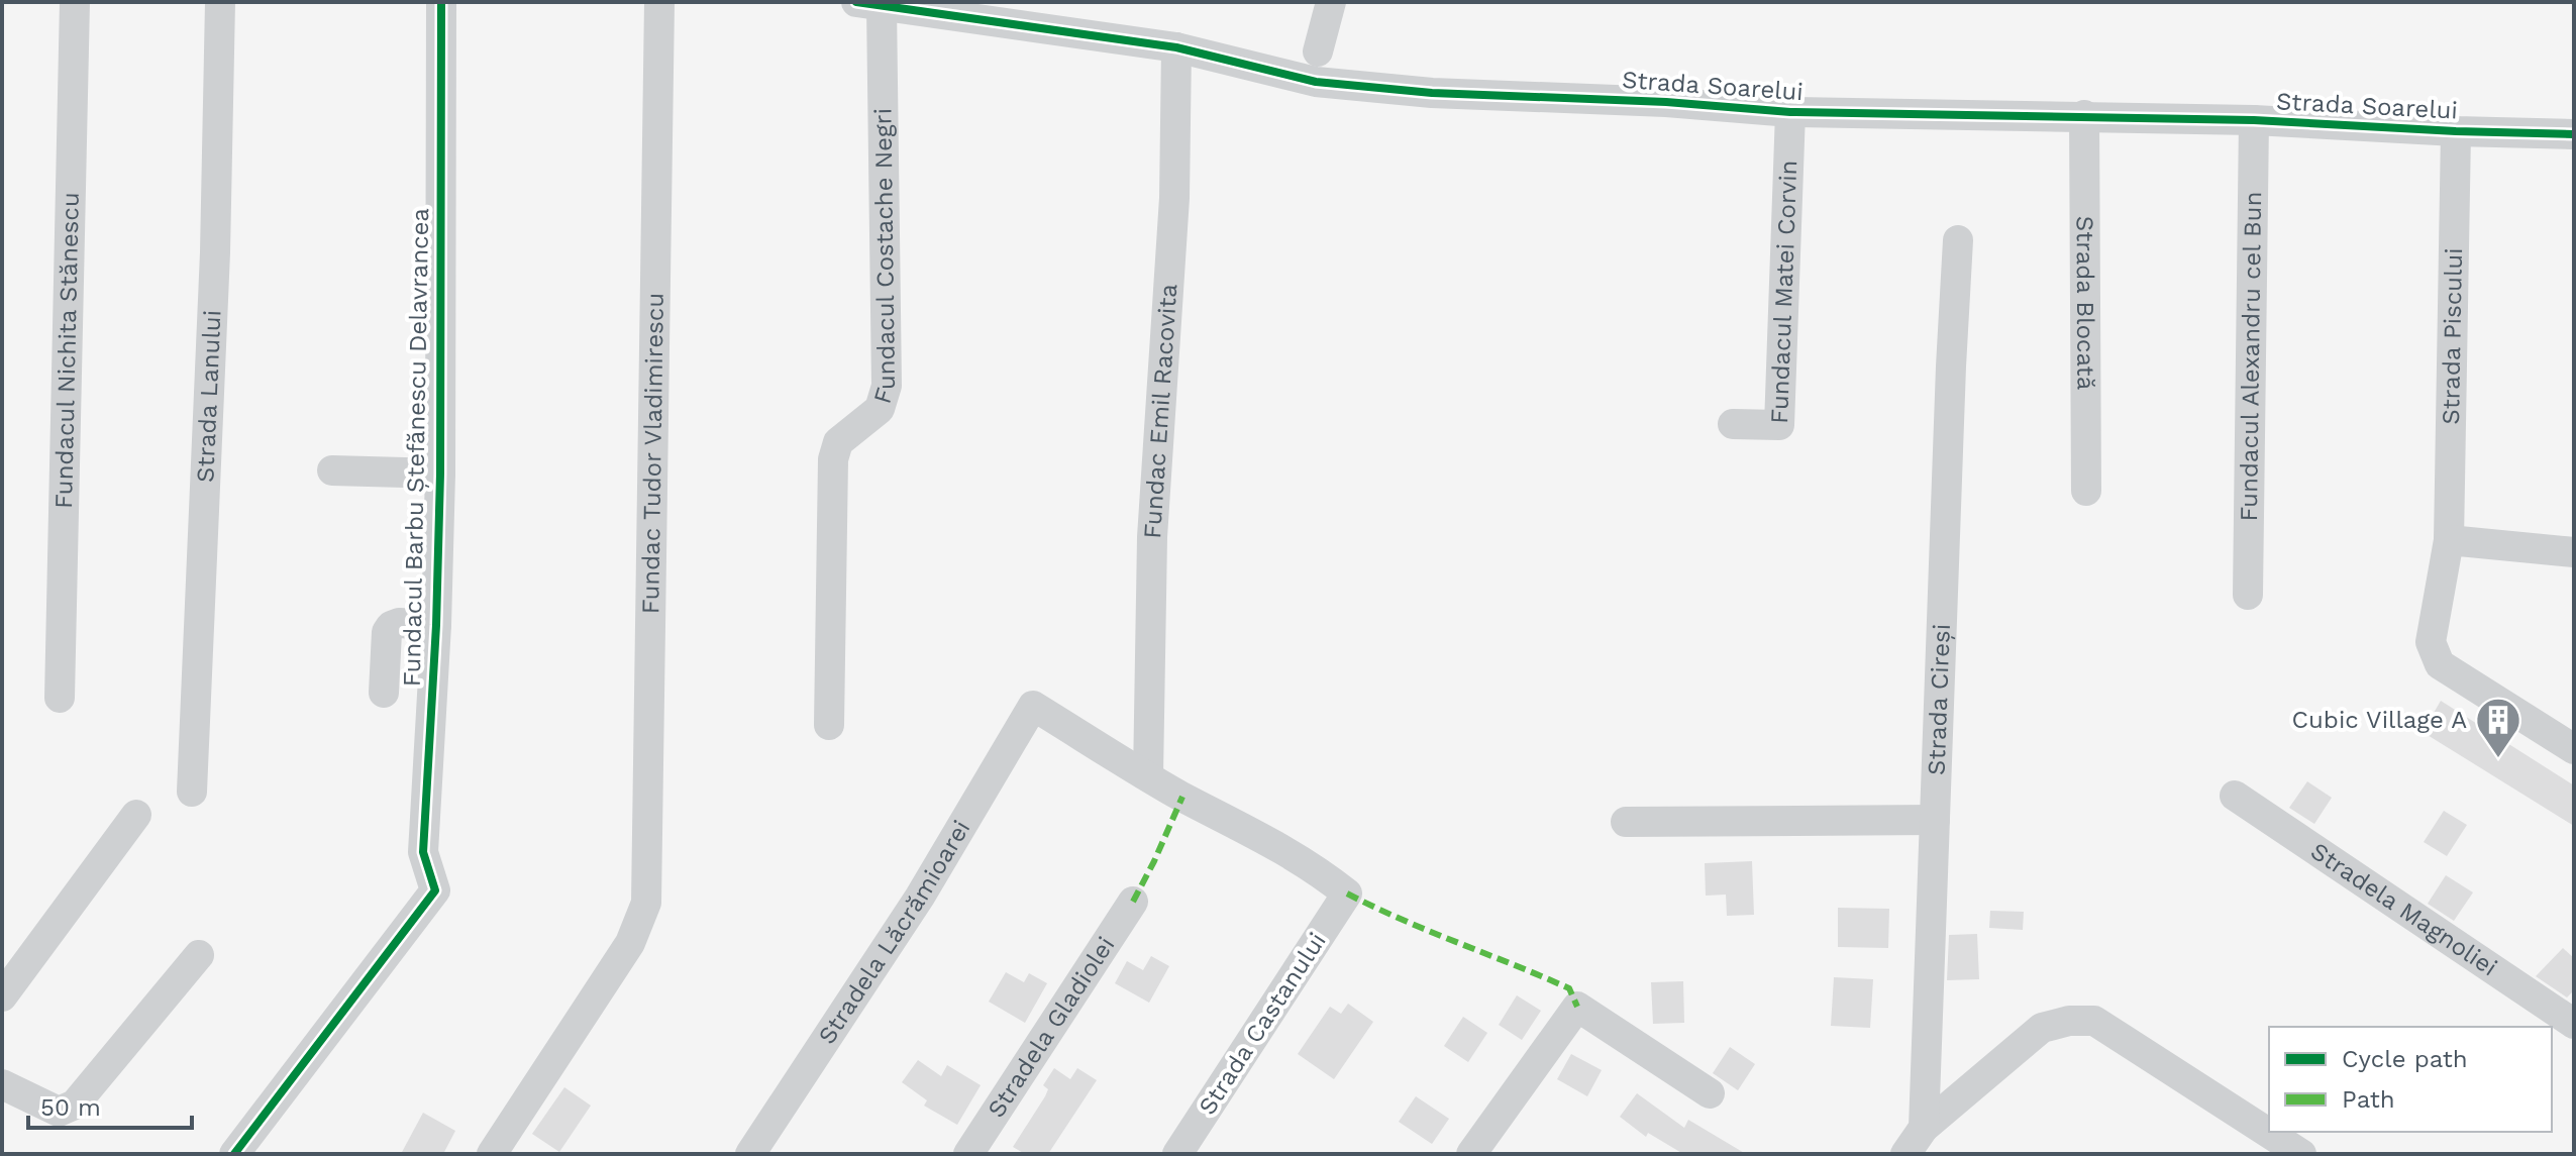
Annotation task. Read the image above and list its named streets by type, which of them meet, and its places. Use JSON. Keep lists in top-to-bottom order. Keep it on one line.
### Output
{"streets":{"street":["Strada Soarelui","Fundacul Costache Negri","Fundacul Matei Corvin","Strada Blocată","Strada Piscului","Fundacul Nichita Stănescu","Fundacul Alexandru cel Bun","Strada Lanului","Fundac Emil Racovita","Fundacul Barbu Ștefănescu Delavrancea","Fundac Tudor Vladimirescu","Strada Cireși","Stradela Magnoliei","Stradela Lăcrămioarei","Strada Castanului","Stradela Gladiolei"]},"crossings":[["Strada Soarelui","Fundacul Costache Negri"],["Strada Soarelui","Fundacul Matei Corvin"],["Strada Soarelui","Strada Blocată"],["Strada Soarelui","Strada Piscului"],["Strada Soarelui","Fundacul Alexandru cel Bun"],["Strada Soarelui","Fundac Emil Racovita"],["Fundac Emil Racovita","Stradela Lăcrămioarei"],["Fundac Emil Racovita","Strada Castanului"],["Stradela Lăcrămioarei","Strada Castanului"]],"places":{"building":["Cubic Village A"]},"legend":["Cycle path","Path"],"scale_bar":"50 m"}
